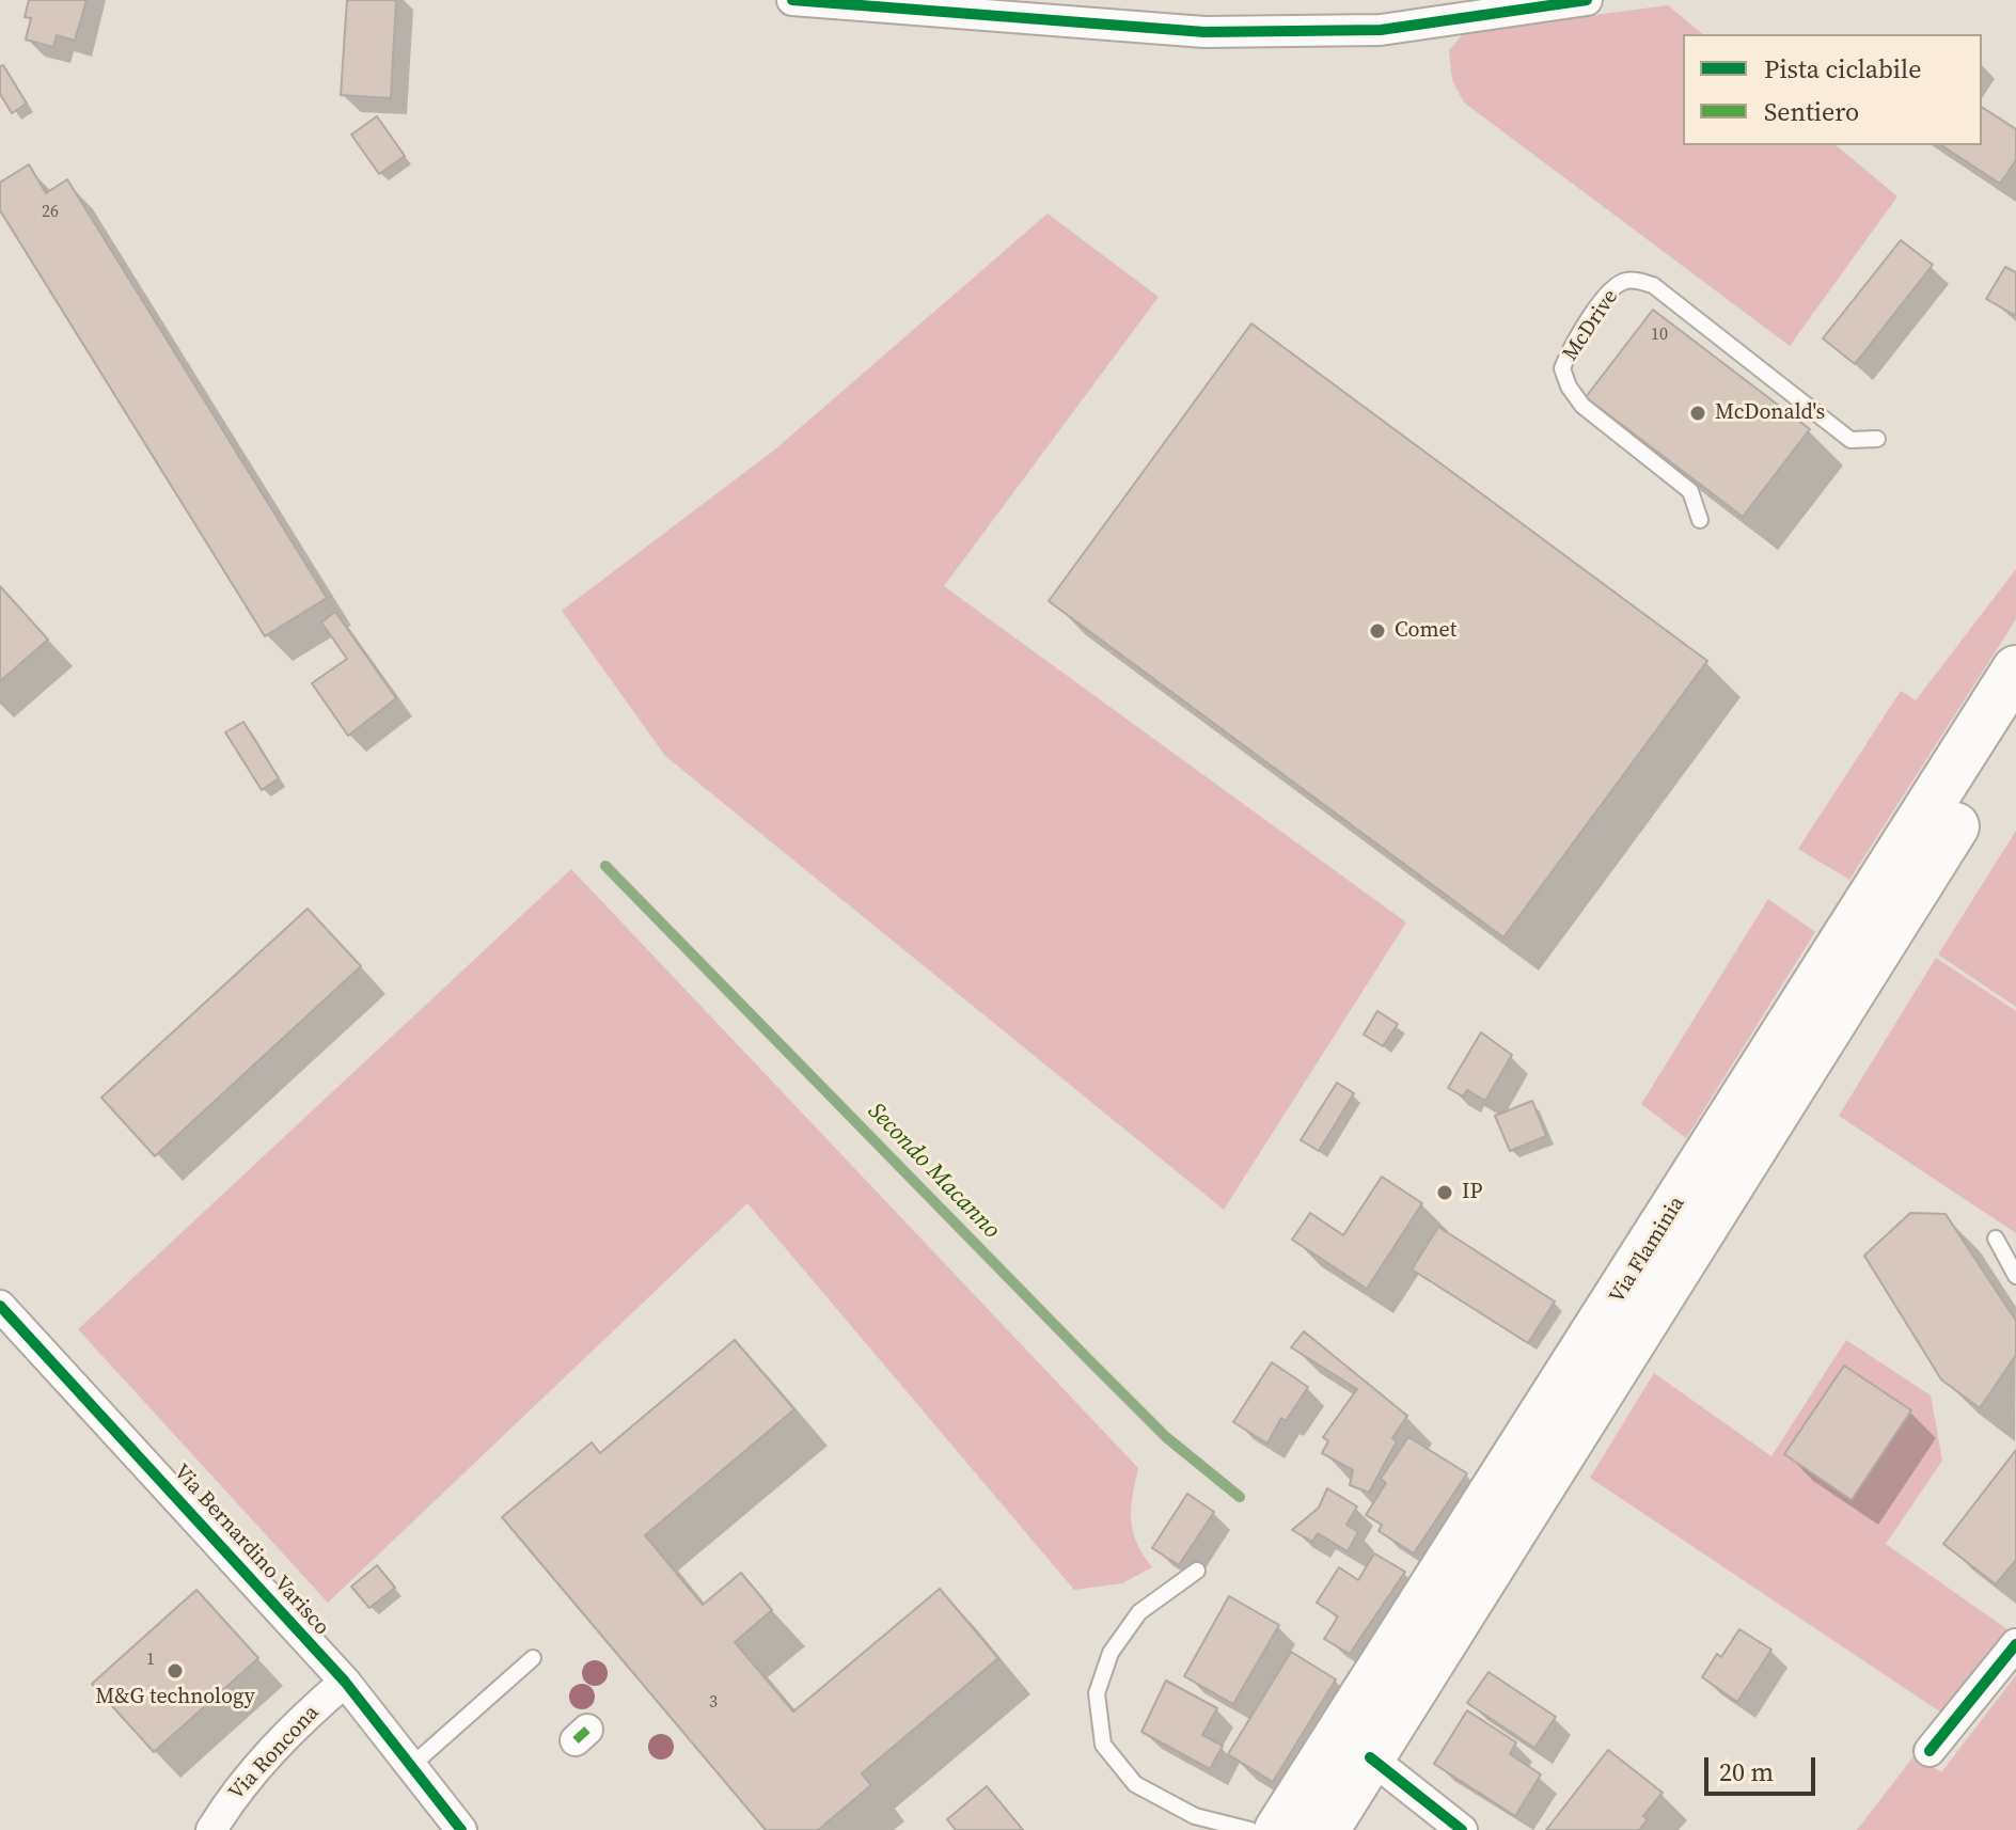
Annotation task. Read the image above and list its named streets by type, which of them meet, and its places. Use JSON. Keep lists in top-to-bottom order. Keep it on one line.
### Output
{"streets":{"main road":["Via Flaminia"],"street":["Via Bernardino Varisco","Via Roncona"],"lane":["McDrive"]},"crossings":[["Via Bernardino Varisco","Via Roncona"]],"water":["Secondo Macanno"],"places":["McDonald's","Comet","IP","M&G technology"],"house_numbers":["26","10","1","3"],"legend":["Pista ciclabile","Sentiero"],"scale_bar":"20 m"}
